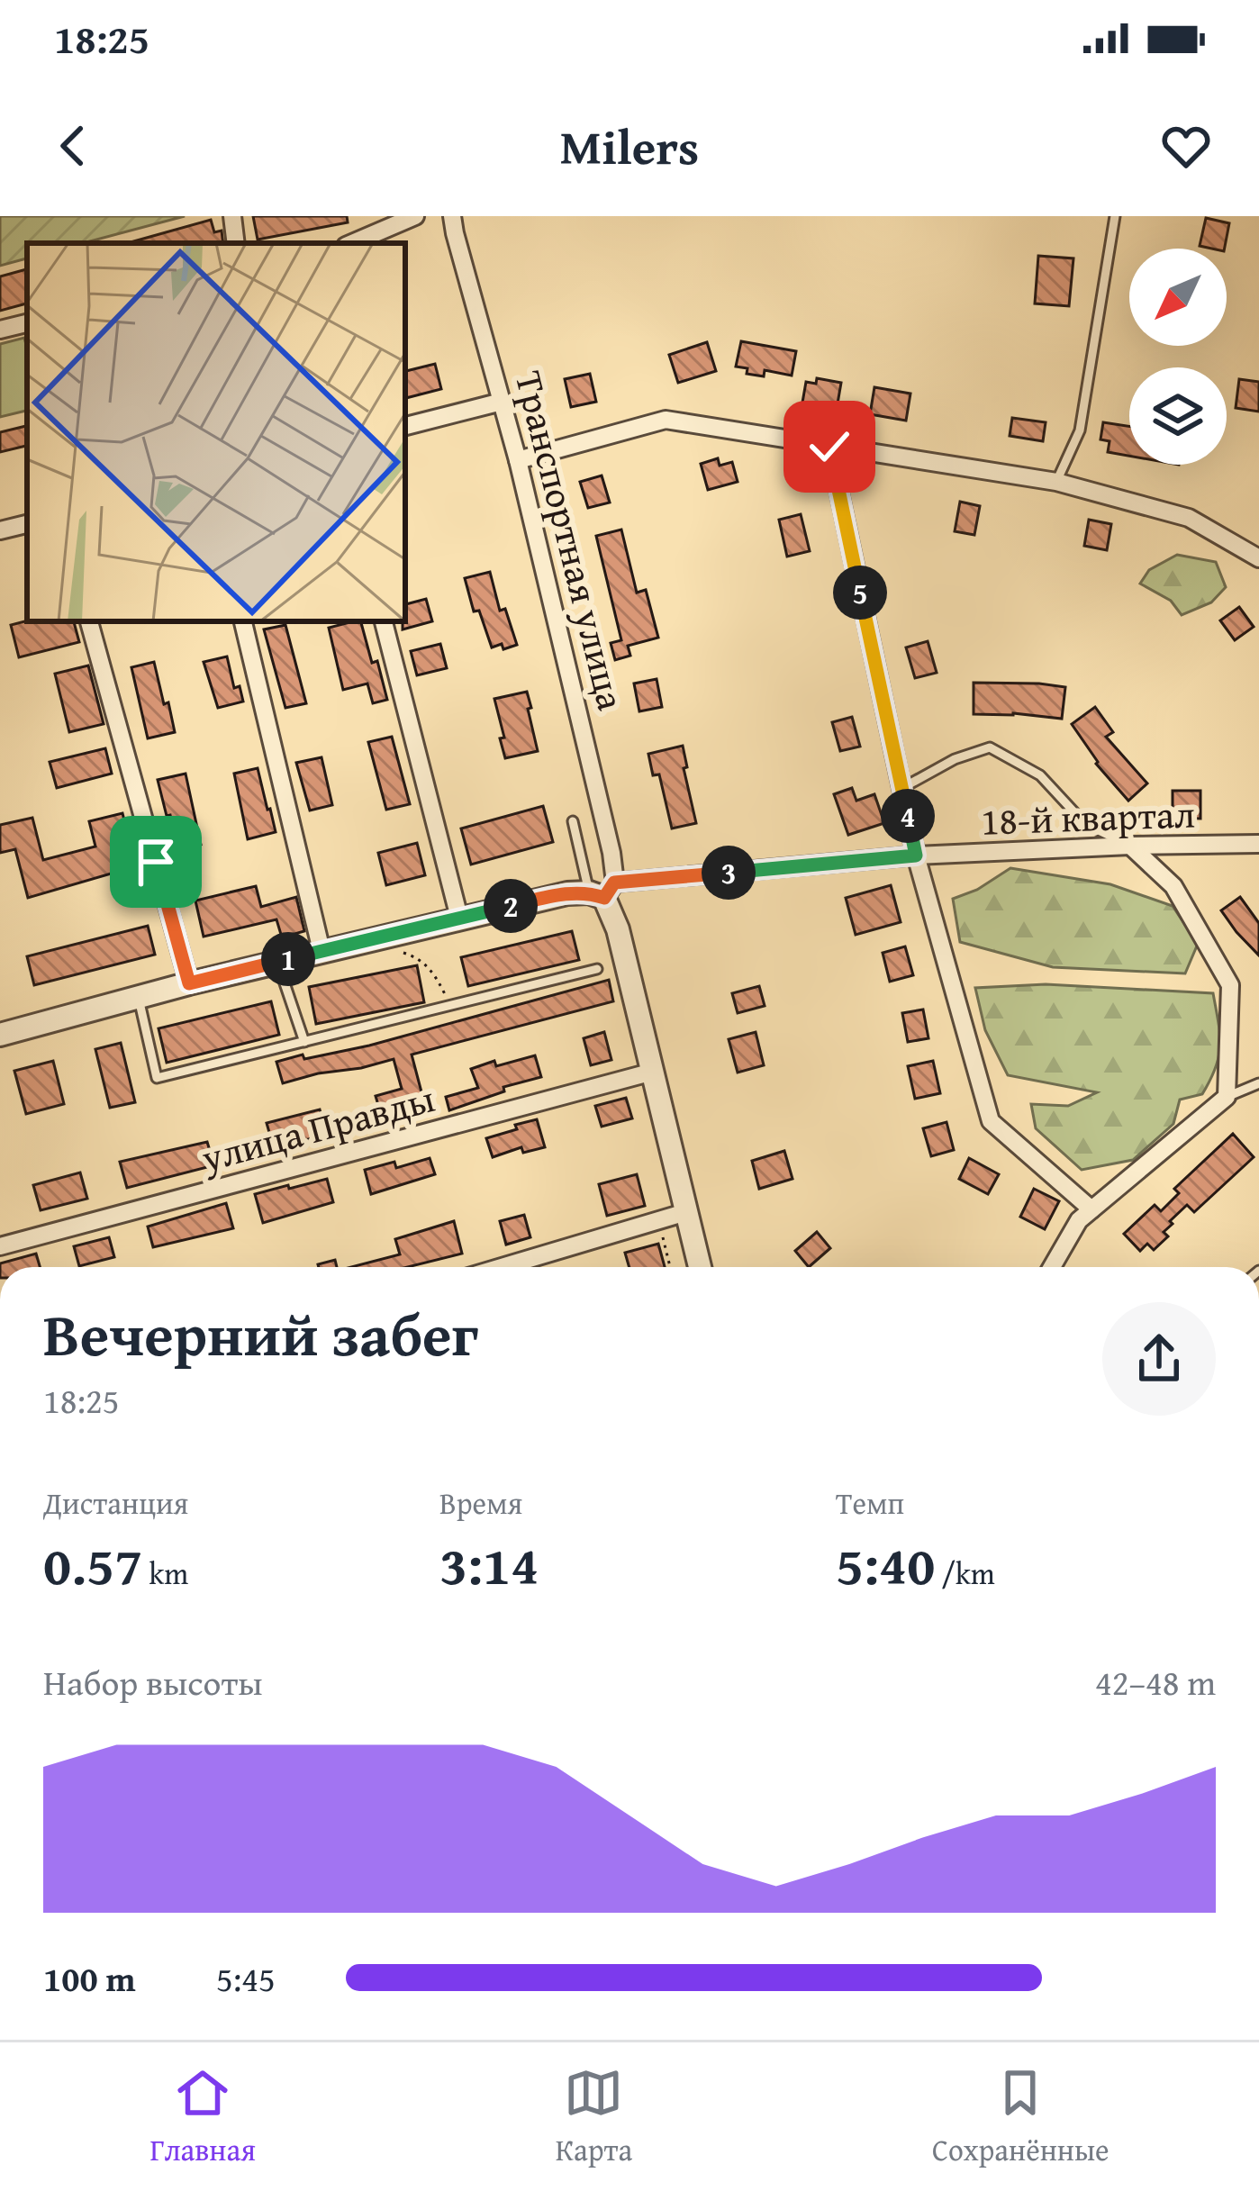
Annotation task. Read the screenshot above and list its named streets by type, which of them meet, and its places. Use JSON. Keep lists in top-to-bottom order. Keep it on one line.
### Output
{"streets":{"street":["Транспортная улица","18-й квартал","улица Правды"]},"crossings":[["Транспортная улица","18-й квартал"],["Транспортная улица","улица Правды"]],"north":"bottom left","page":{"status":"18:25","header":"Milers","pins":["5","4","3","2","1"],"heading":["Вечерний забег","18:25"],"stats":[["Дистанция","0.57 km"],["Время","3:14"],["Темп","5:40 /km"]],"chart":["Набор высоты","42–48 m"],"list":[{"name":"100 m","note":"5:45"}],"tabs":["Главная","Карта","Сохранённые"]}}
